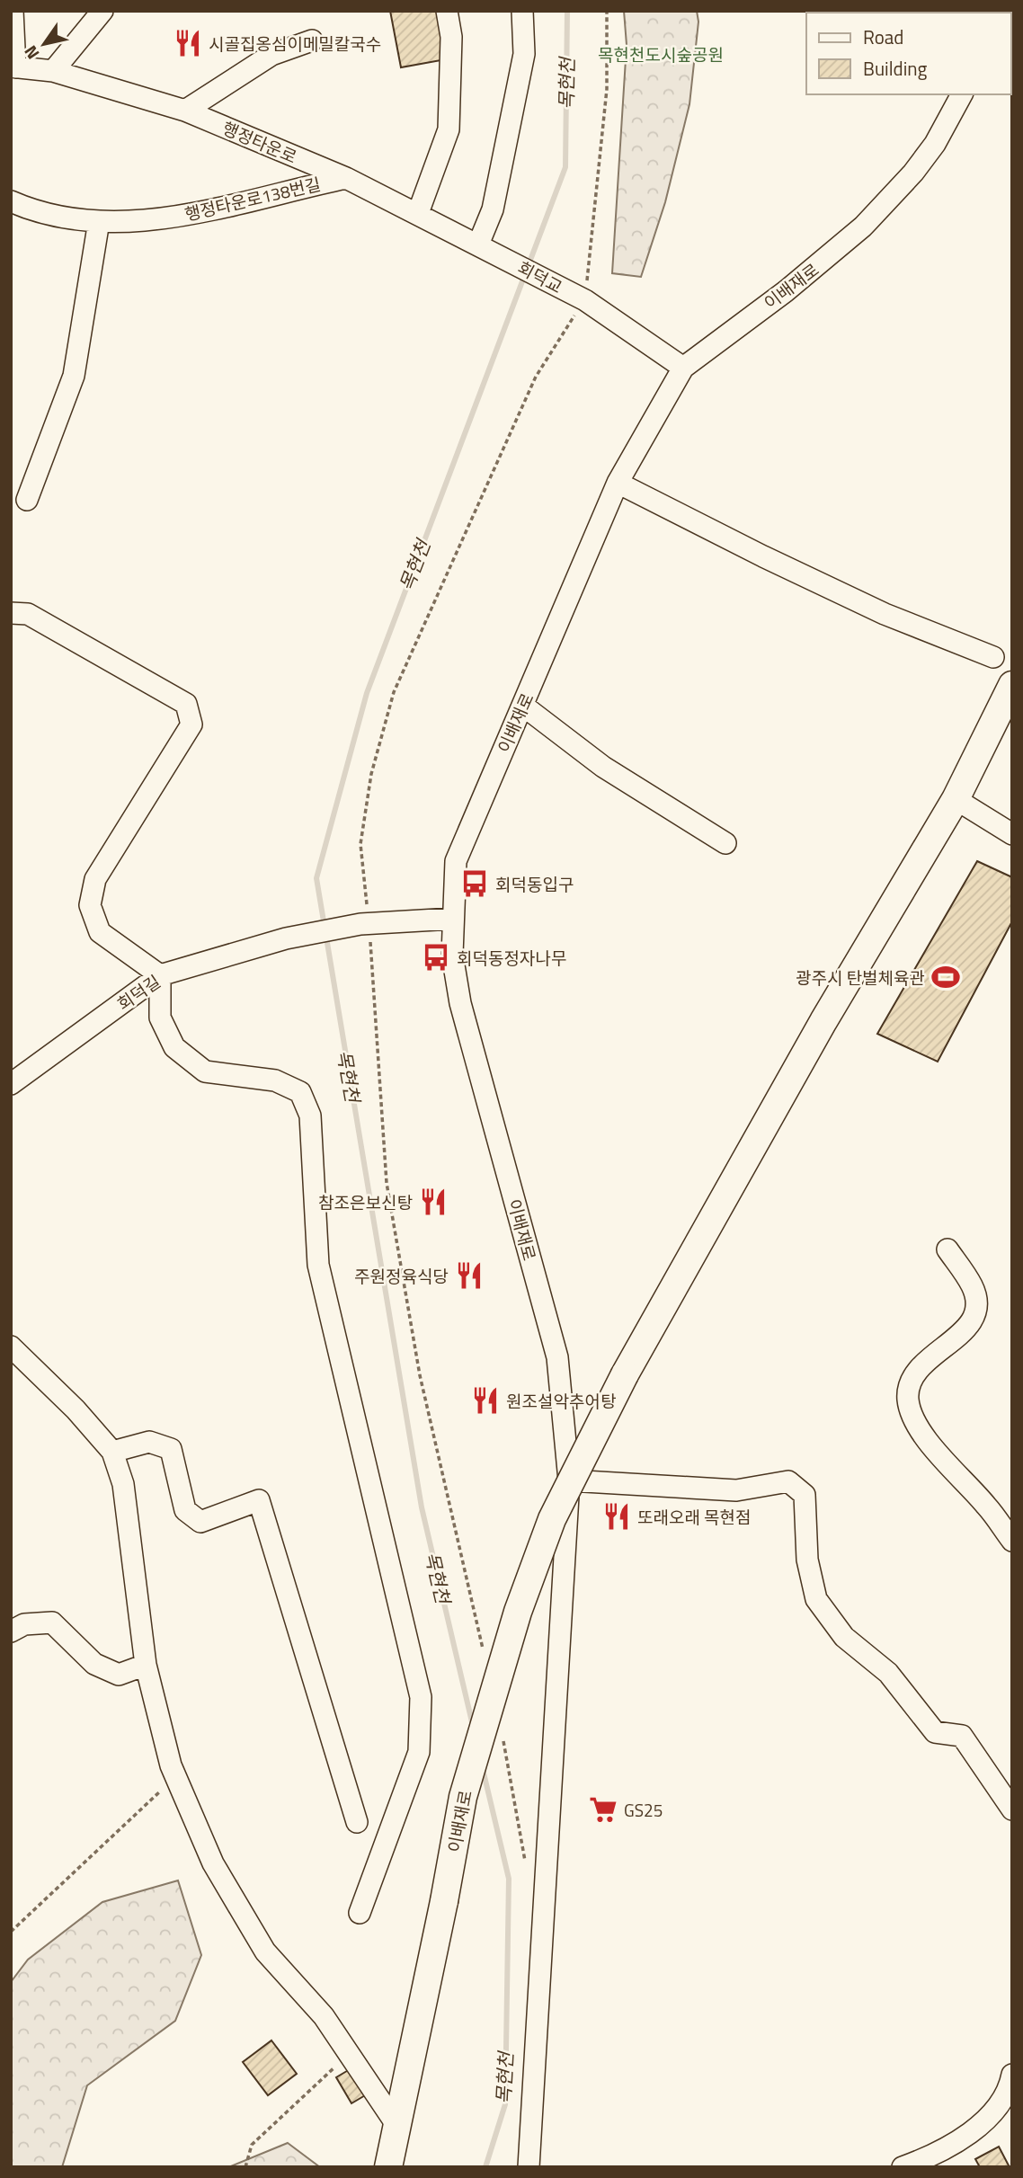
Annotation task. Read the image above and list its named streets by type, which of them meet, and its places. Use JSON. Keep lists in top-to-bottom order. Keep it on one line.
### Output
{"streets":{"main road":["이배재로"],"street":["행정타운로","행정타운로138번길","회덕교","회덕길"]},"crossings":[["행정타운로","행정타운로138번길"],["행정타운로","회덕교"],["회덕교","이배재로"],["이배재로","회덕길"]],"water":["목현천"],"parks":["목현천도시숲공원"],"places":{"restaurant":["시골집옹심이메밀칼국수","참조은보신탕","주원정육식당","원조설악추어탕","또래오래 목현점"],"bus stop":["회덕동입구","회덕동정자나무"],"sports":["광주시 탄벌체육관"],"supermarket":["GS25"]},"legend":["Road","Building"],"north":"bottom left"}
